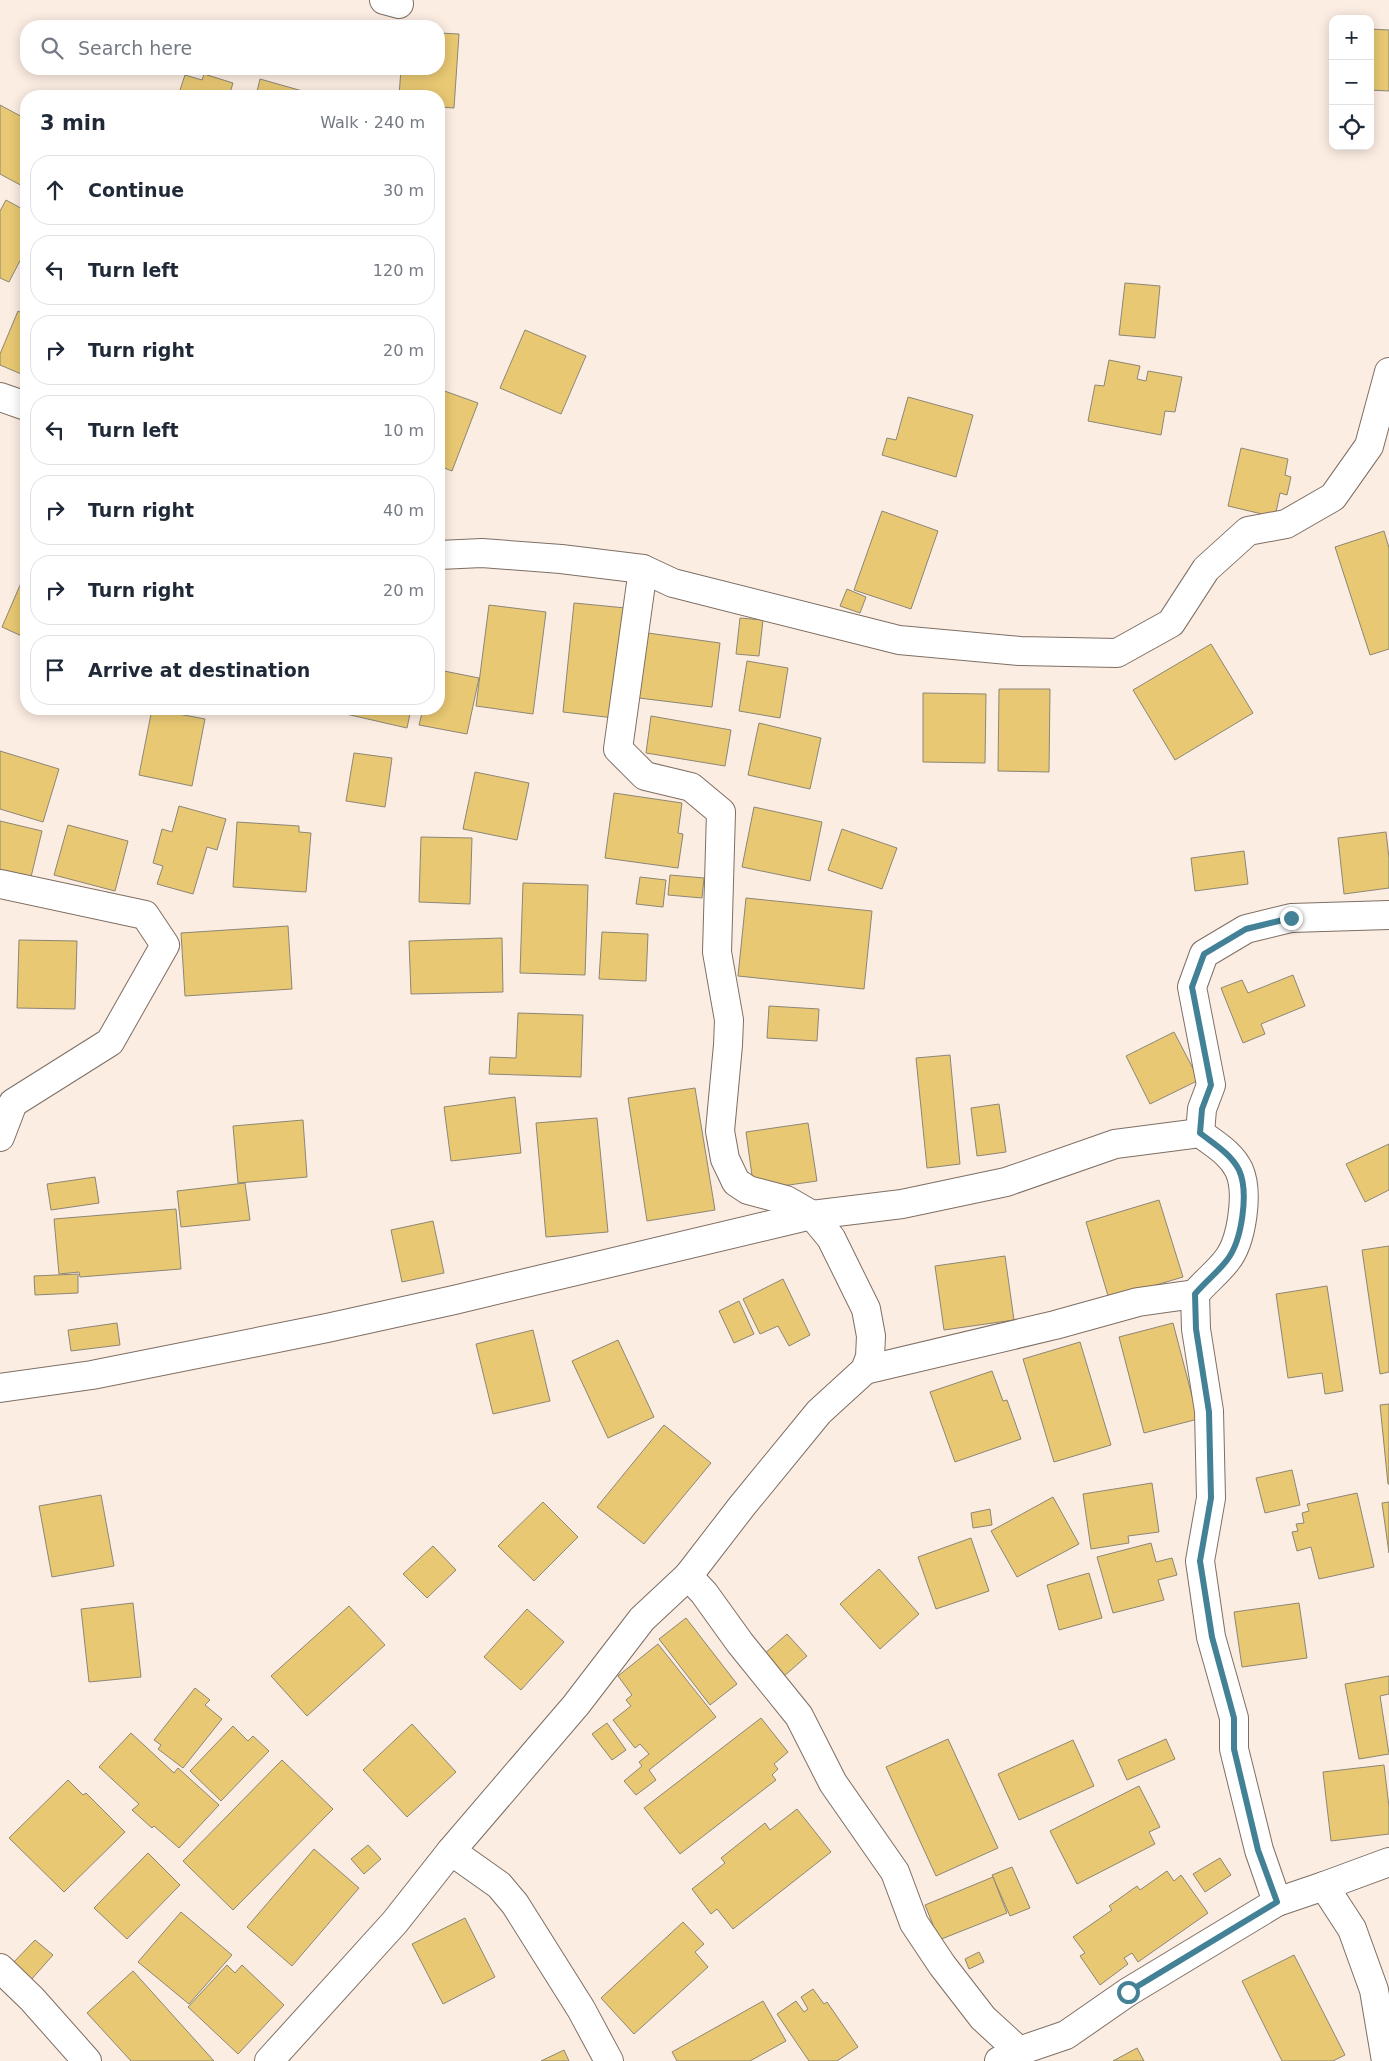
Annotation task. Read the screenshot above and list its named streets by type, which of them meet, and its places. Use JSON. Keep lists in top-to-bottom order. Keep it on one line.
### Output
{"page":{"map_buttons":["+","−"],"search":"Search here","heading":["3 min","Walk · 240 m"],"list":[["Continue","30 m"],["Turn left","120 m"],["Turn right","20 m"],["Turn left","10 m"],["Turn right","40 m"],["Turn right","20 m"],"Arrive at destination"]}}
